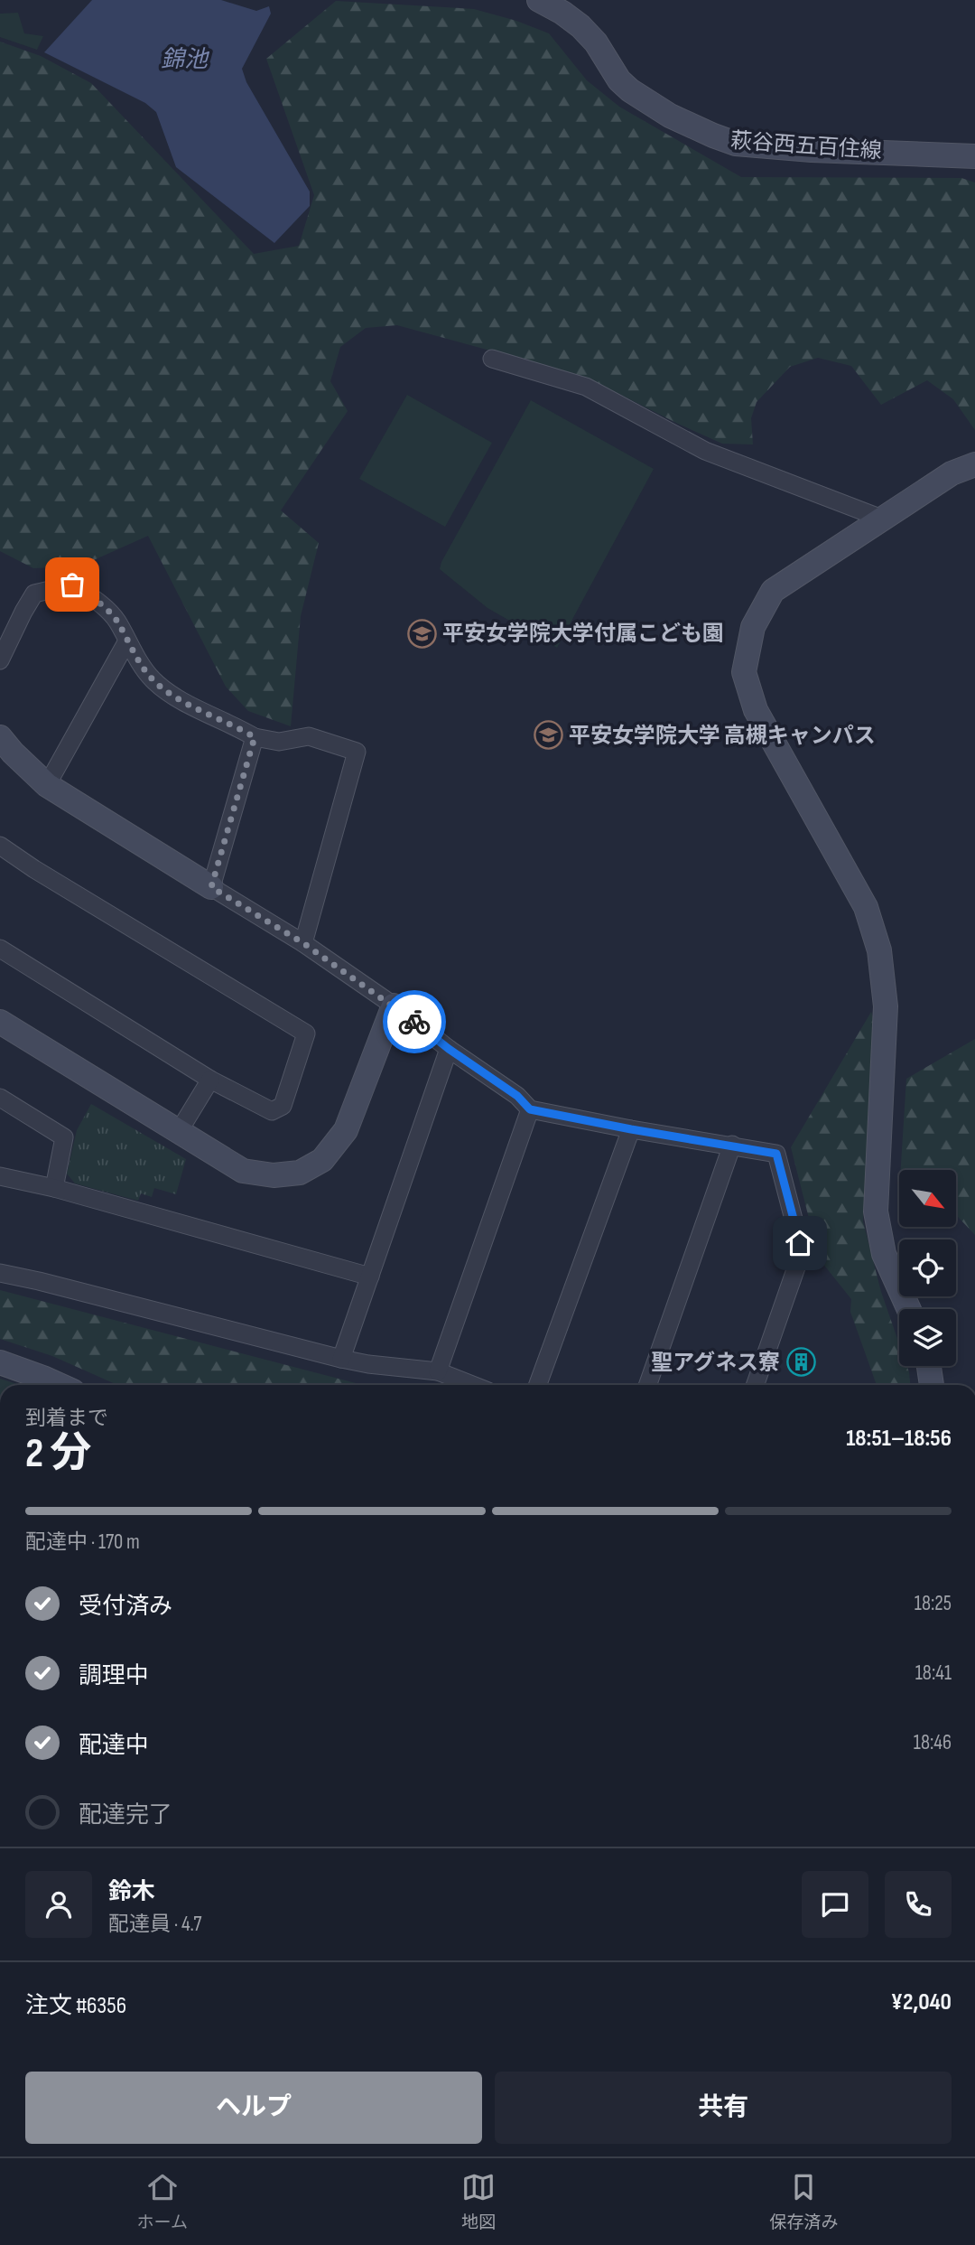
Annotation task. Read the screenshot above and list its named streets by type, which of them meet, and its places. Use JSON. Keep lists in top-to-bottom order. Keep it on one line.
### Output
{"streets":{"street":["萩谷西五百住線"]},"water":["錦池"],"places":{"school or university":["平安女学院大学付属こども園","平安女学院大学 高槻キャンパス"],"building":["聖アグネス寮"]},"north":"bottom right","page":{"heading":["2 分","到着まで","18:51–18:56"],"panel":["鈴木","配達員 · 4.7","注文 #6356","¥2,040"],"bar":"配達中 · 170 m","list":[["受付済み","18:25"],["調理中","18:41"],["配達中","18:46"],"配達完了"],"buttons":["ヘルプ","共有"],"tabs":["ホーム","地図","保存済み"]}}
